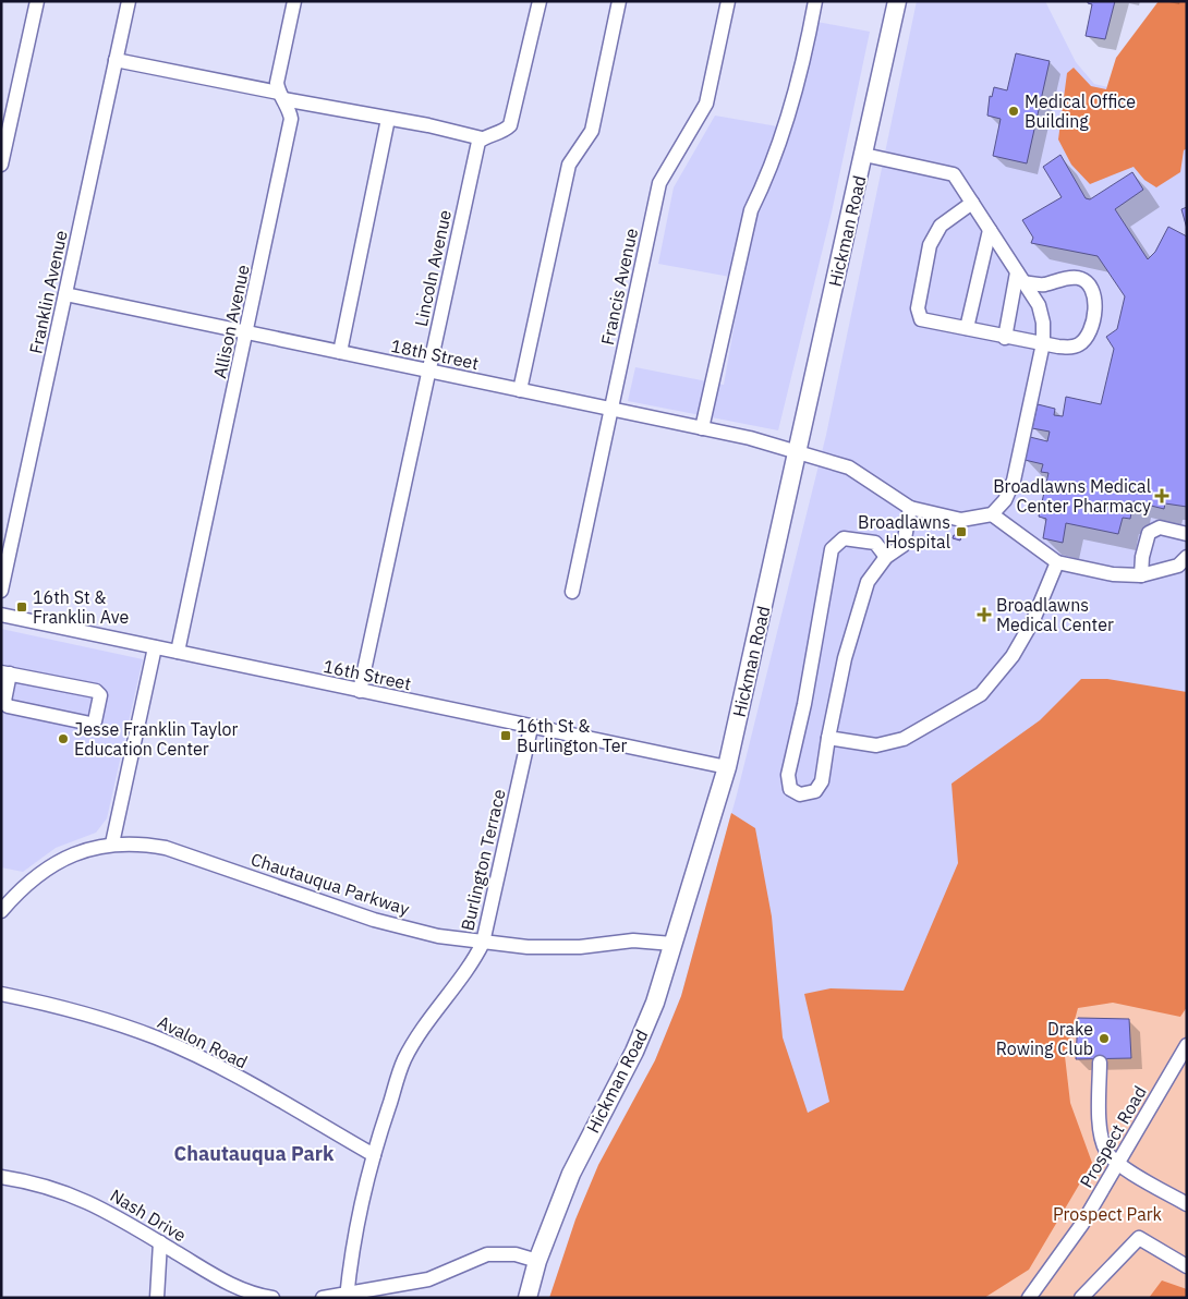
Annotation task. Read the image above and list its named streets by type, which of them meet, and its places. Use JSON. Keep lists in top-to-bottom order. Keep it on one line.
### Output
{"streets":{"main road":["Hickman Road"],"street":["Lincoln Avenue","Francis Avenue","Franklin Avenue","Allison Avenue","18th Street","16th Street","Burlington Terrace","Chautauqua Parkway","Avalon Road","Prospect Road","Nash Drive"]},"crossings":[["Hickman Road","18th Street"],["Hickman Road","16th Street"],["Hickman Road","Chautauqua Parkway"],["Lincoln Avenue","18th Street"],["Lincoln Avenue","16th Street"],["Francis Avenue","18th Street"],["Franklin Avenue","18th Street"],["Allison Avenue","18th Street"],["Allison Avenue","16th Street"],["16th Street","Burlington Terrace"],["Burlington Terrace","Chautauqua Parkway"],["Burlington Terrace","Avalon Road"]],"districts":["Chautauqua Park"],"parks":["Prospect Park"],"places":{"other":["Medical Office Building","Jesse Franklin Taylor Education Center","Drake Rowing Club"],"health":["Broadlawns Medical Center Pharmacy","Broadlawns Medical Center"],"transit":["Broadlawns Hospital","16th St & Franklin Ave","16th St & Burlington Ter"]}}
